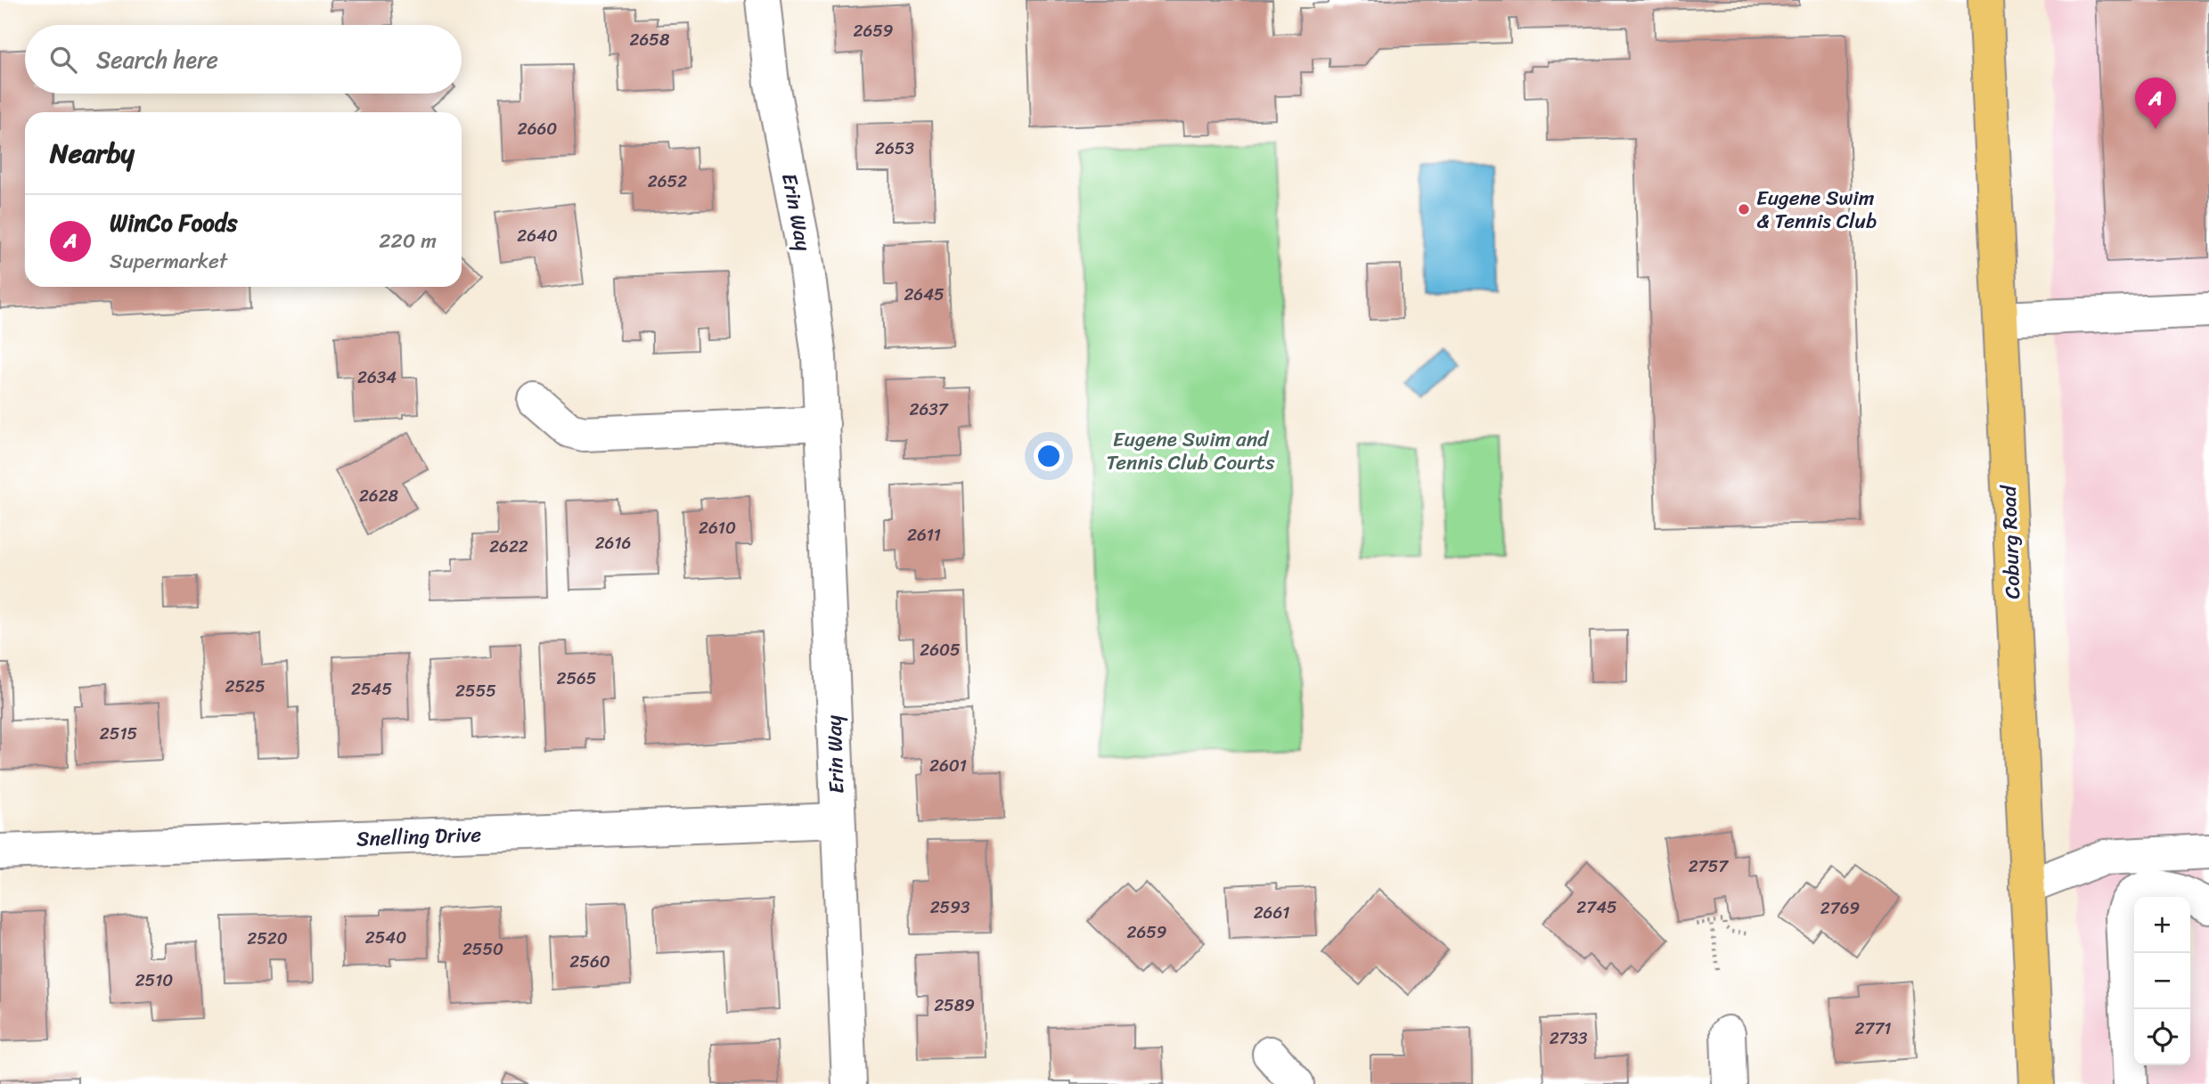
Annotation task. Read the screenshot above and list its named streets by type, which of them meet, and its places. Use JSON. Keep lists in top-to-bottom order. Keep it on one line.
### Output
{"streets":{"main road":["Coburg Road"],"street":["Erin Way","Snelling Drive"]},"crossings":[["Erin Way","Snelling Drive"]],"parks":["Eugene Swim and Tennis Club Courts"],"places":["Eugene Swim & Tennis Club"],"house_numbers":["2659","2658","2660","2653","2652","2640","2645","2634","2637","2628","2610","2611","2616","2622","2605","2565","2525","2545","2555","2515","2601","2757","2593","2745","2769","2661","2659","2540","2520","2550","2560","2510","2589","2771","2733"],"page":{"search":"Search here","pins":"A","heading":"Nearby","list":[{"mark":"A","name":"WinCo Foods","note":"Supermarket","value":"220 m"}],"map_buttons":["+","−"]}}
